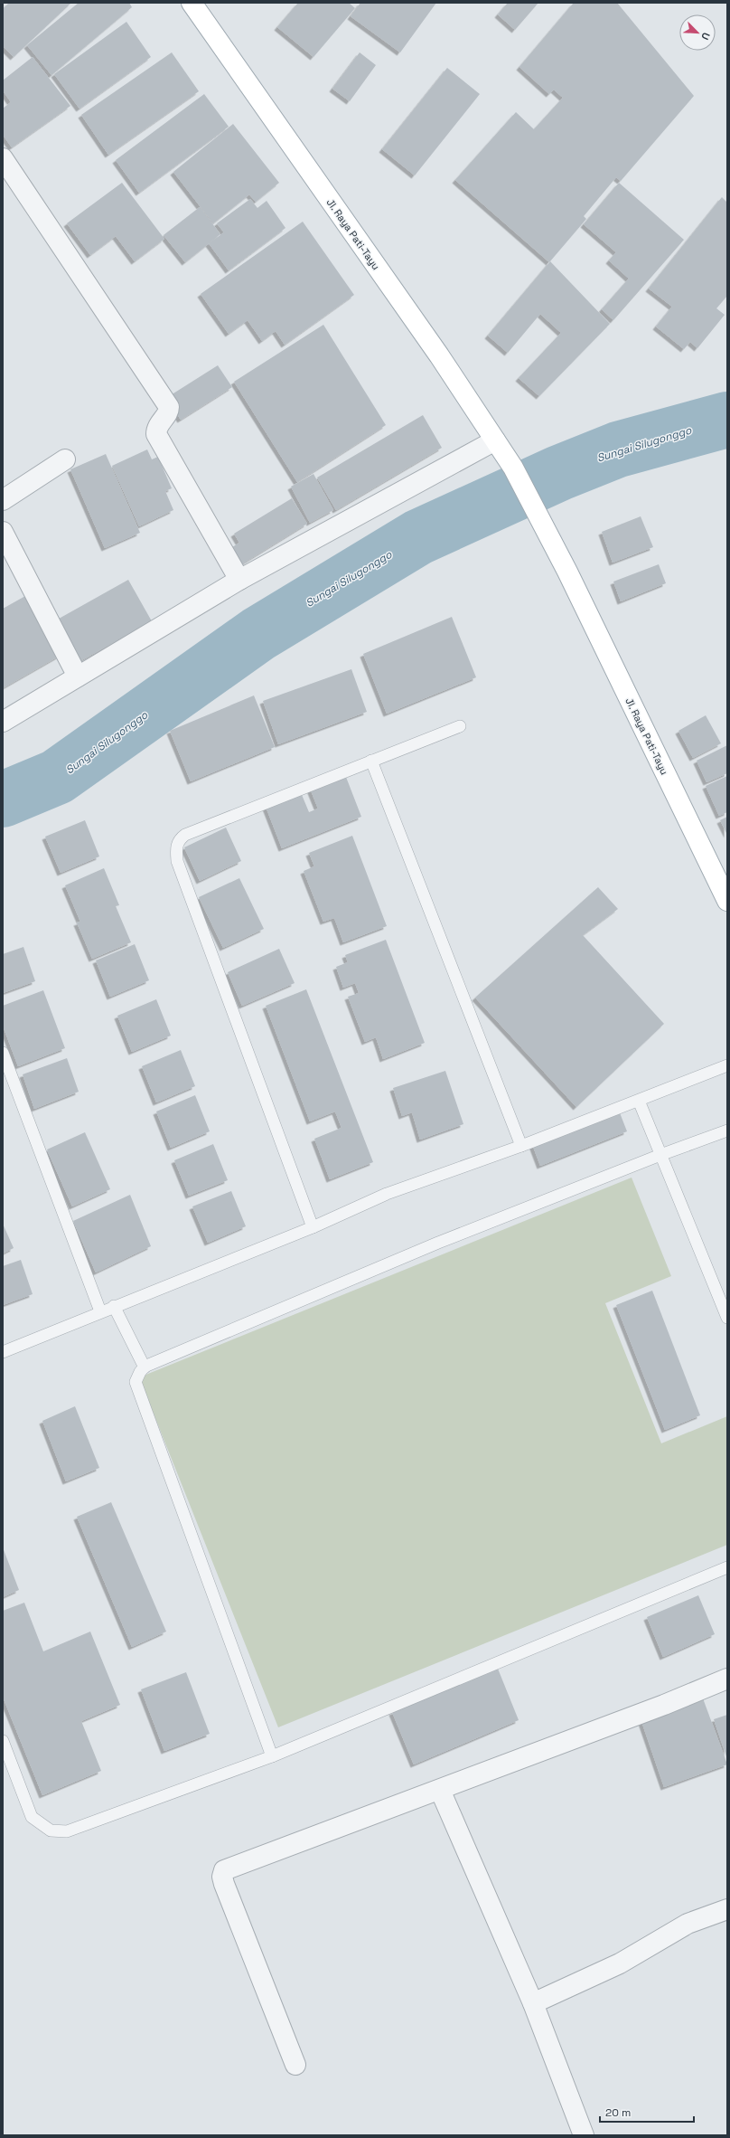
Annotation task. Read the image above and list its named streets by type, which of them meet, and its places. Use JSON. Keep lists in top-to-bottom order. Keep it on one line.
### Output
{"streets":{"main road":["Jl. Raya Pati-Tayu"]},"water":["Sungai Silugonggo"],"scale_bar":"20 m","north":"bottom right"}
